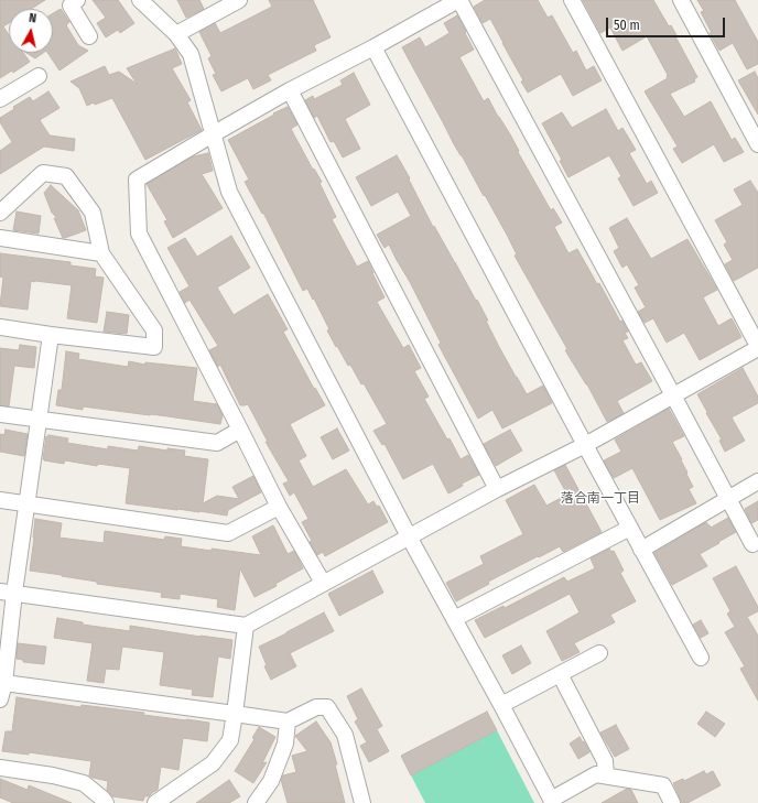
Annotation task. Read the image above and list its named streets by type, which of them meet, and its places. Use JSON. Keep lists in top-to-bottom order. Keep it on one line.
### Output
{"districts":["落合南一丁目"],"scale_bar":"50 m","north":"top"}
